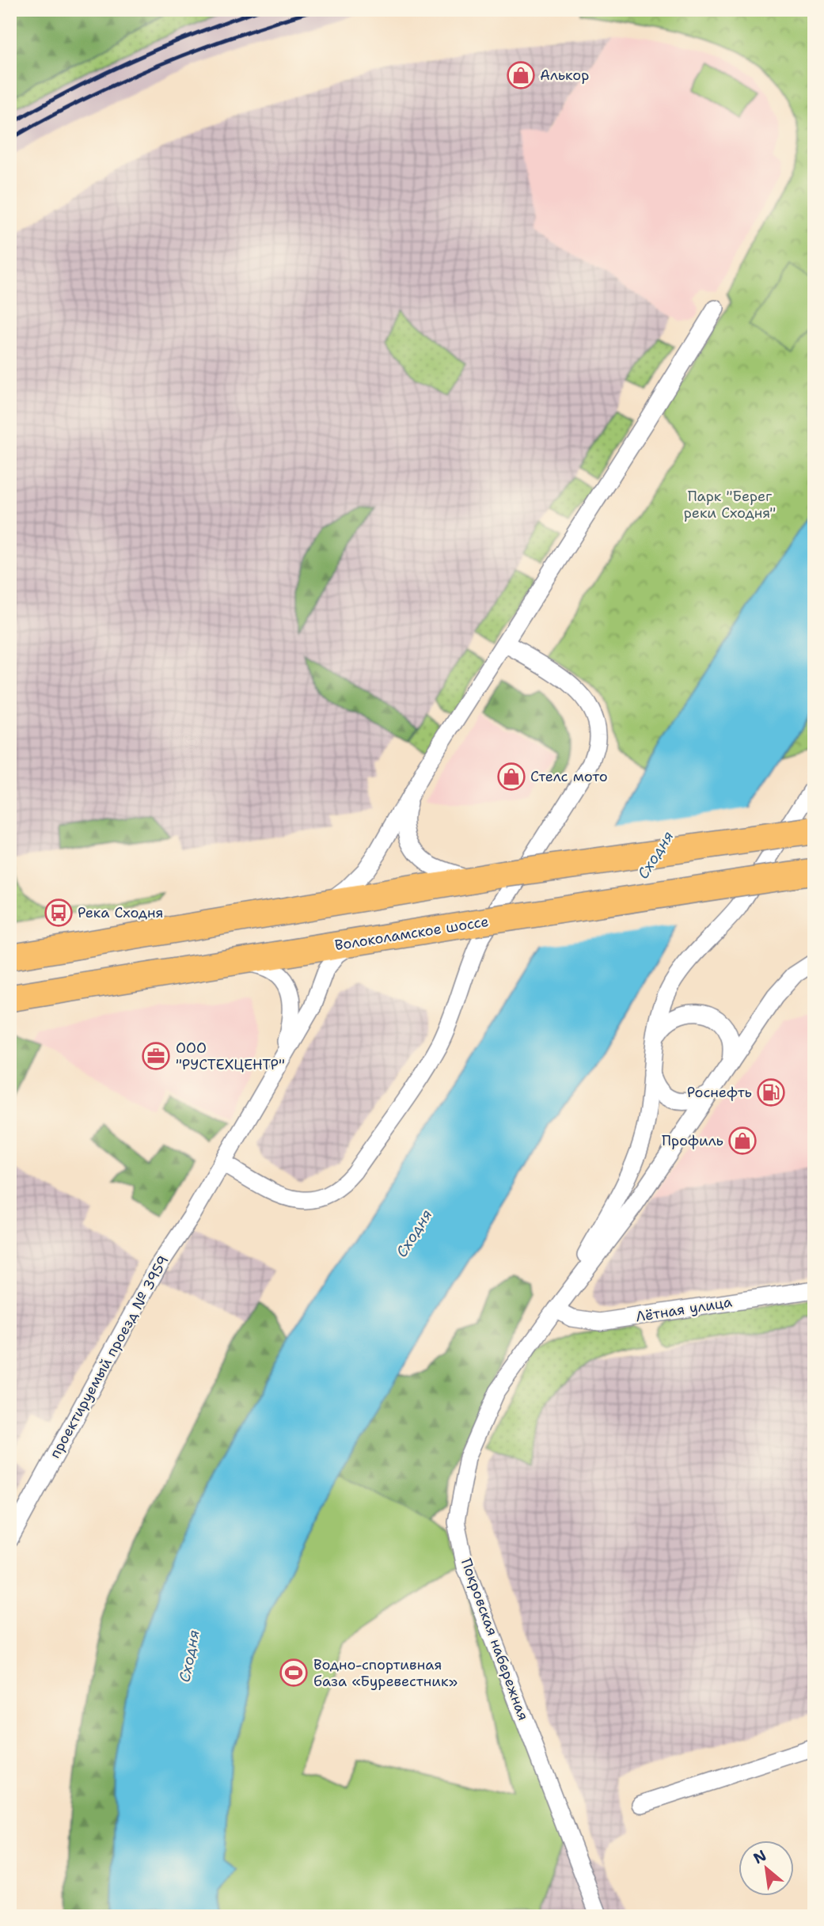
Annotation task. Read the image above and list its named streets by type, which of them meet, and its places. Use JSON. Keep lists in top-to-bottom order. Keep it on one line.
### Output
{"streets":{"main road":["Волоколамское шоссе"],"street":["Лётная улица","проектируемый проезд № 3959","Покровская набережная"]},"crossings":[["Волоколамское шоссе","проектируемый проезд № 3959"],["Лётная улица","Покровская набережная"]],"water":["Сходня"],"parks":["Парк \"Берег реки Сходня\""],"places":{"shop":["Алькор","Стелс мото","Профиль"],"bus stop":["Река Сходня"],"office":["ООО \"РУСТЕХЦЕНТР\""],"fuel station":["Роснефть"],"sports":["Водно-спортивная база «Буревестник»"]},"north":"top left"}
